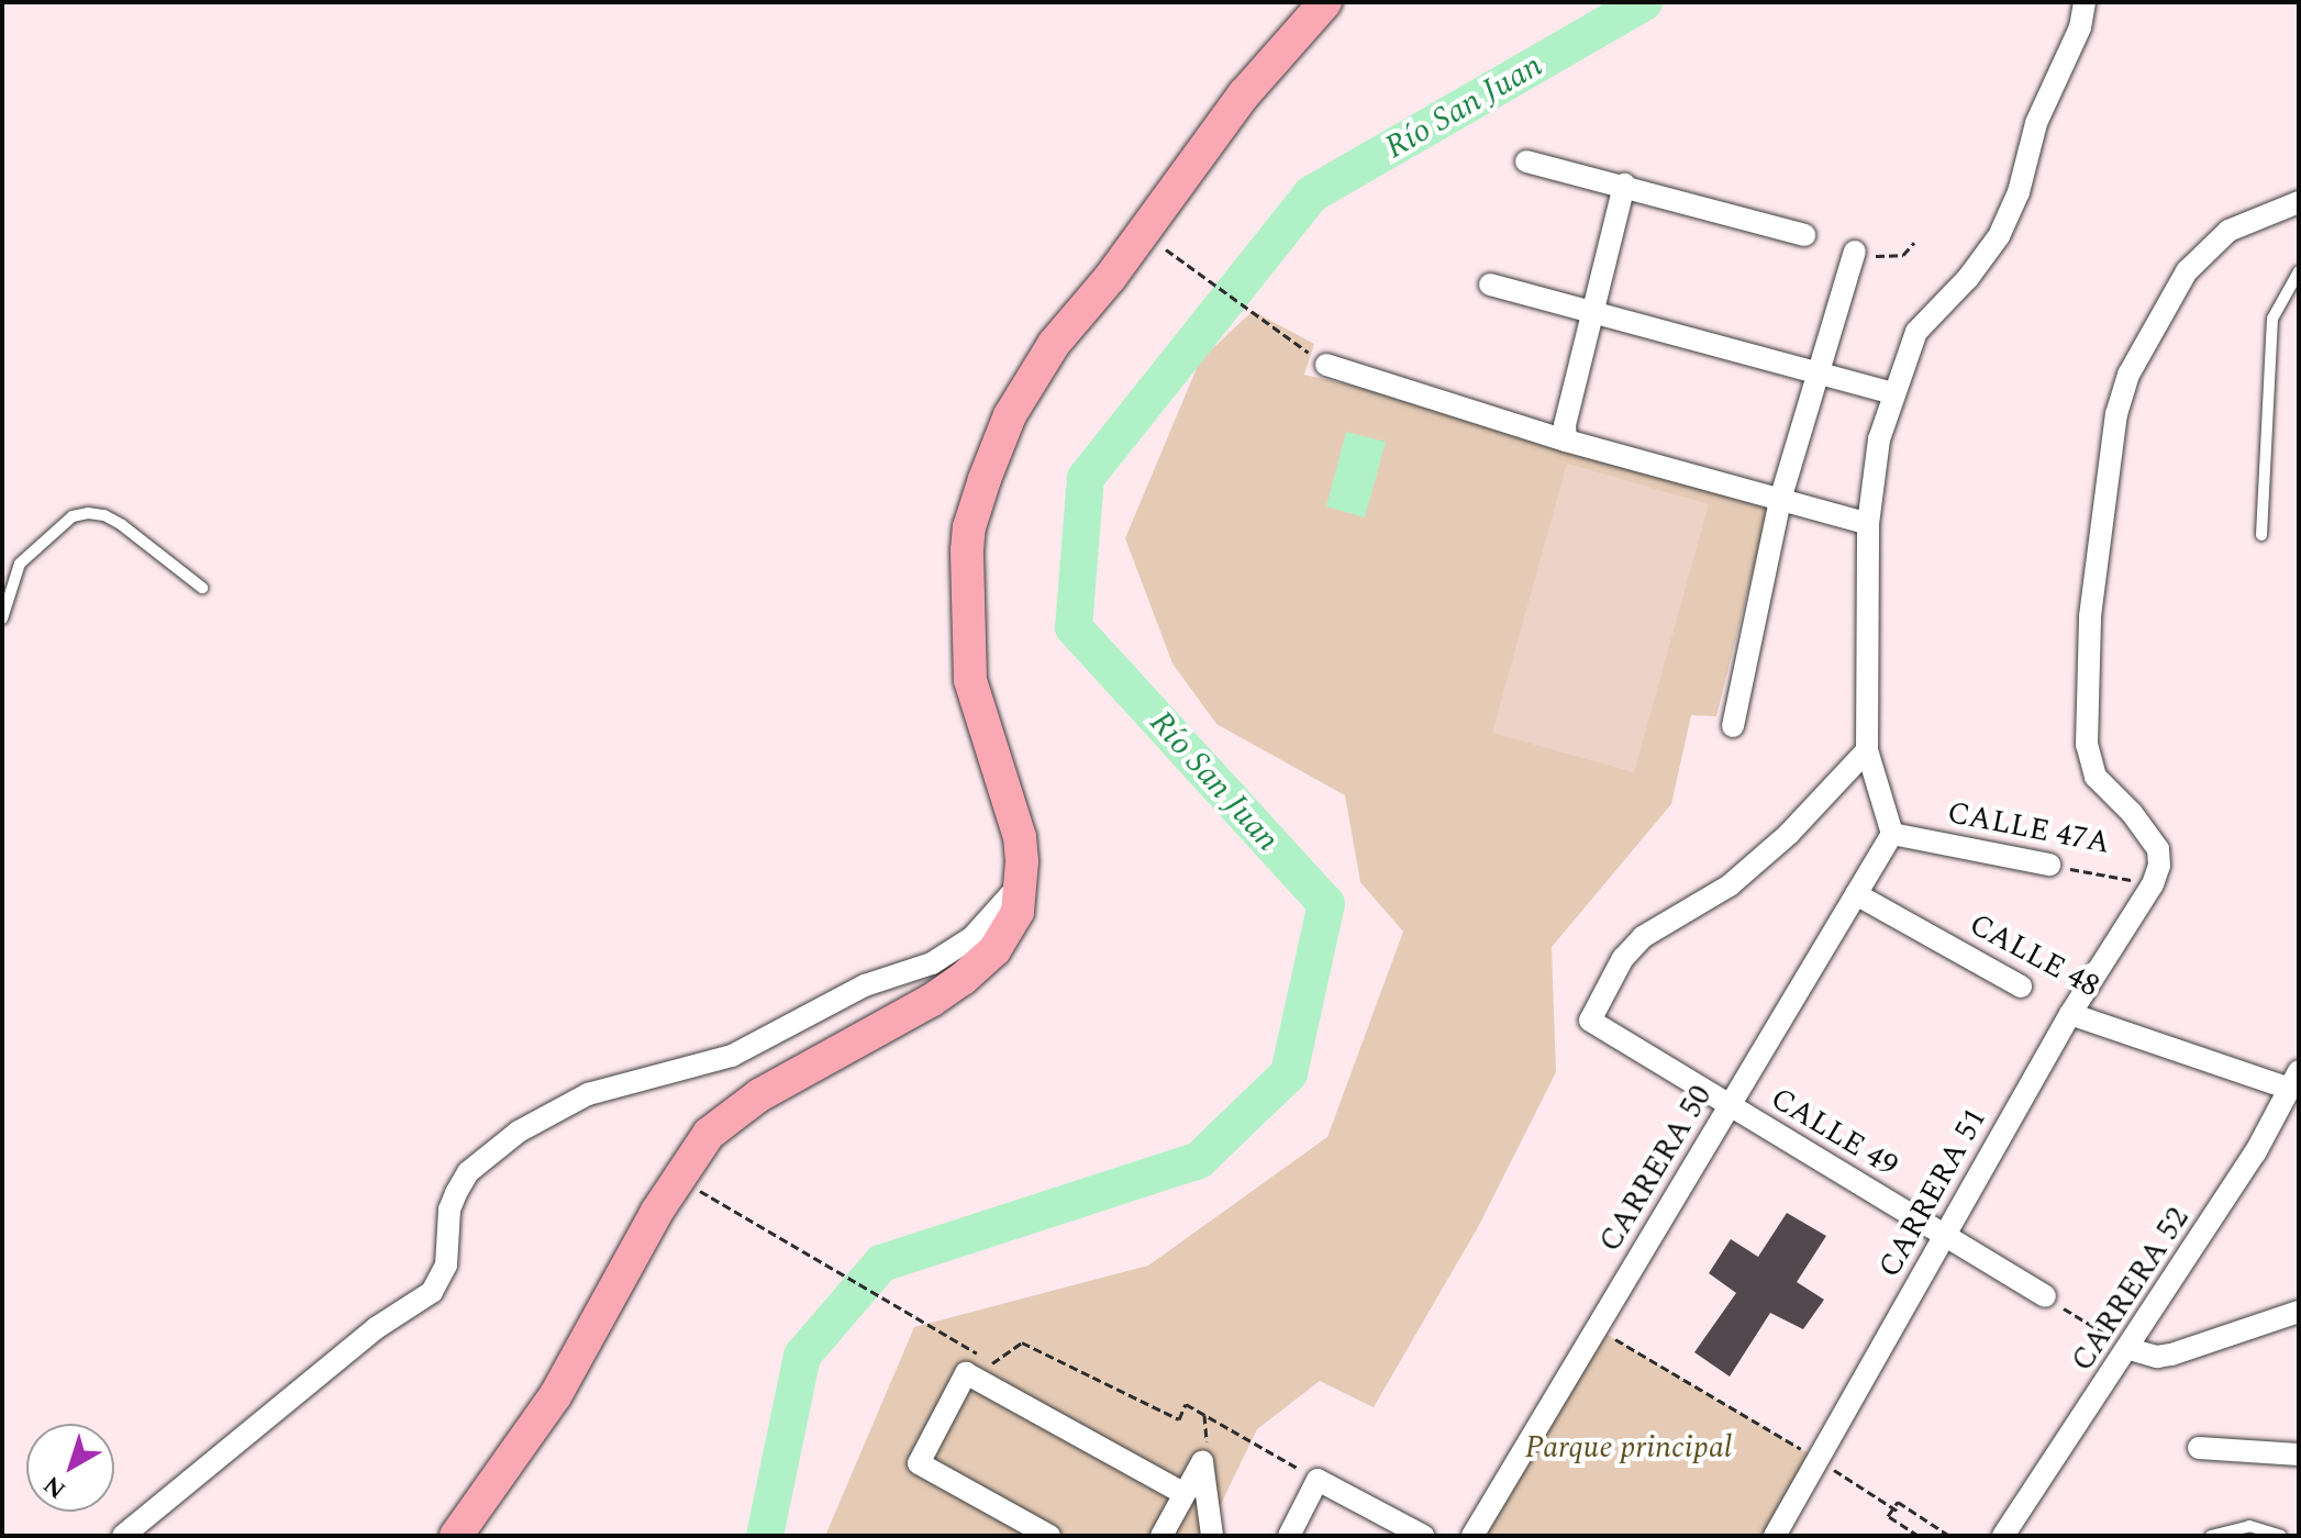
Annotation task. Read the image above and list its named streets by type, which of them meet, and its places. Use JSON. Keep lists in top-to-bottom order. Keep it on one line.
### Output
{"streets":{"street":["CALLE 47A","CALLE 48","CALLE 49","CARRERA 50","CARRERA 51","CARRERA 52"]},"crossings":[["CALLE 47A","CARRERA 50"],["CALLE 47A","CARRERA 51"],["CALLE 48","CARRERA 50"],["CALLE 48","CARRERA 51"],["CALLE 48","CARRERA 52"],["CALLE 49","CARRERA 50"],["CALLE 49","CARRERA 51"]],"water":["Río San Juan"],"parks":["Parque principal"],"north":"bottom left"}
